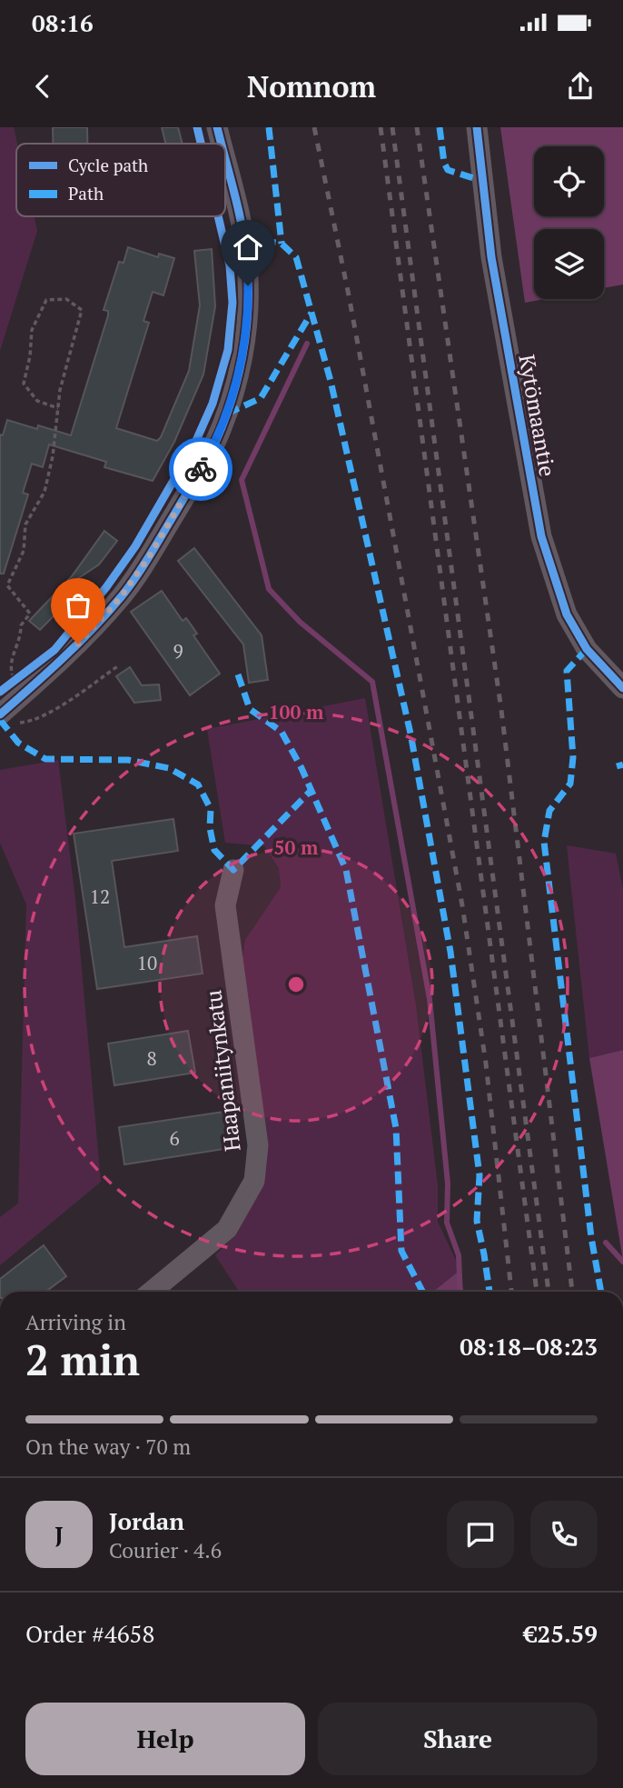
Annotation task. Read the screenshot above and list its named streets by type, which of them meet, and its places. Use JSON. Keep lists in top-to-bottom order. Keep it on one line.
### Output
{"streets":{"street":["Kytömaantie","Haapaniitynkatu"]},"house_numbers":["9","12","10","8","6"],"legend":["Cycle path","Path"],"page":{"status":"08:16","header":"Nomnom","heading":["2 min","Arriving in","08:18–08:23"],"panel":["Jordan","Courier · 4.6","Order #4658","€25.59"],"bar":"On the way · 70 m","round":"J","buttons":["Help","Share"]},"rings":["100 m","50 m"]}
